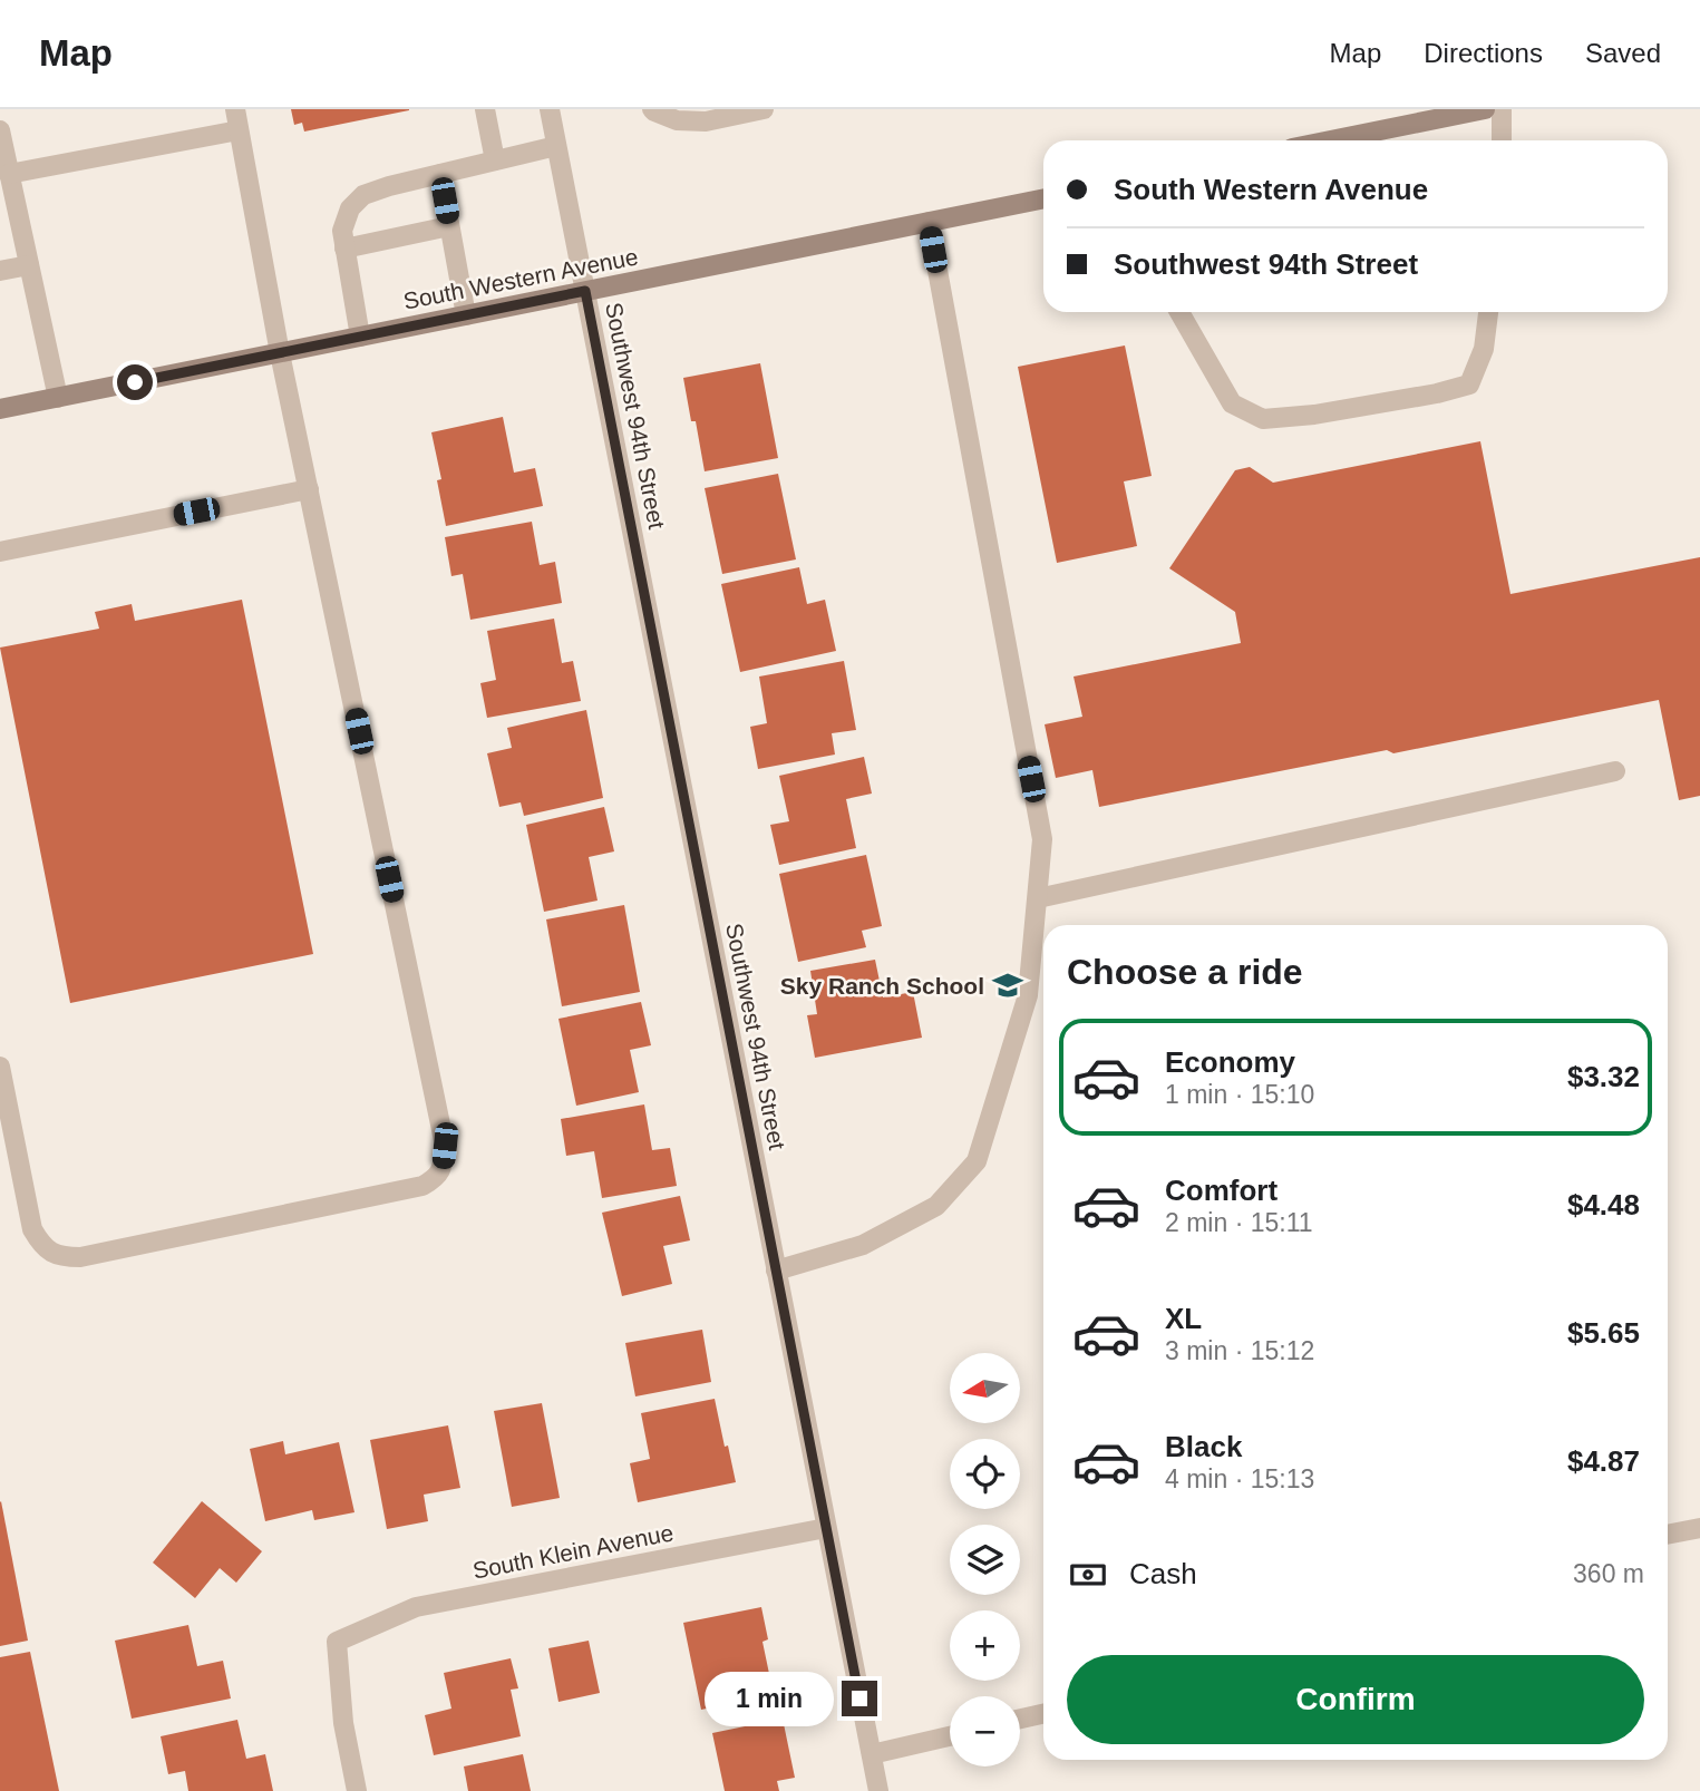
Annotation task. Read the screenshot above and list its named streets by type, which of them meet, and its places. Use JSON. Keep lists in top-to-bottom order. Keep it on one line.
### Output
{"streets":{"main road":["South Western Avenue"],"street":["Southwest 94th Street","South Klein Avenue"]},"crossings":[["South Western Avenue","Southwest 94th Street"],["Southwest 94th Street","South Klein Avenue"]],"places":{"school or university":["Sky Ranch School"]},"north":"left","page":{"header":"Map","nav":["Map","Directions","Saved"],"banner":["South Western Avenue","Southwest 94th Street"],"heading":"Choose a ride","list":[{"name":"Economy","note":"1 min · 15:10","value":"$3.32"},{"name":"Comfort","note":"2 min · 15:11","value":"$4.48"},{"name":"XL","note":"3 min · 15:12","value":"$5.65"},{"name":"Black","note":"4 min · 15:13","value":"$4.87"}],"map_buttons":["+","−"],"pay":["Cash","360 m"],"buttons":"Confirm","bubble":"1 min"}}
